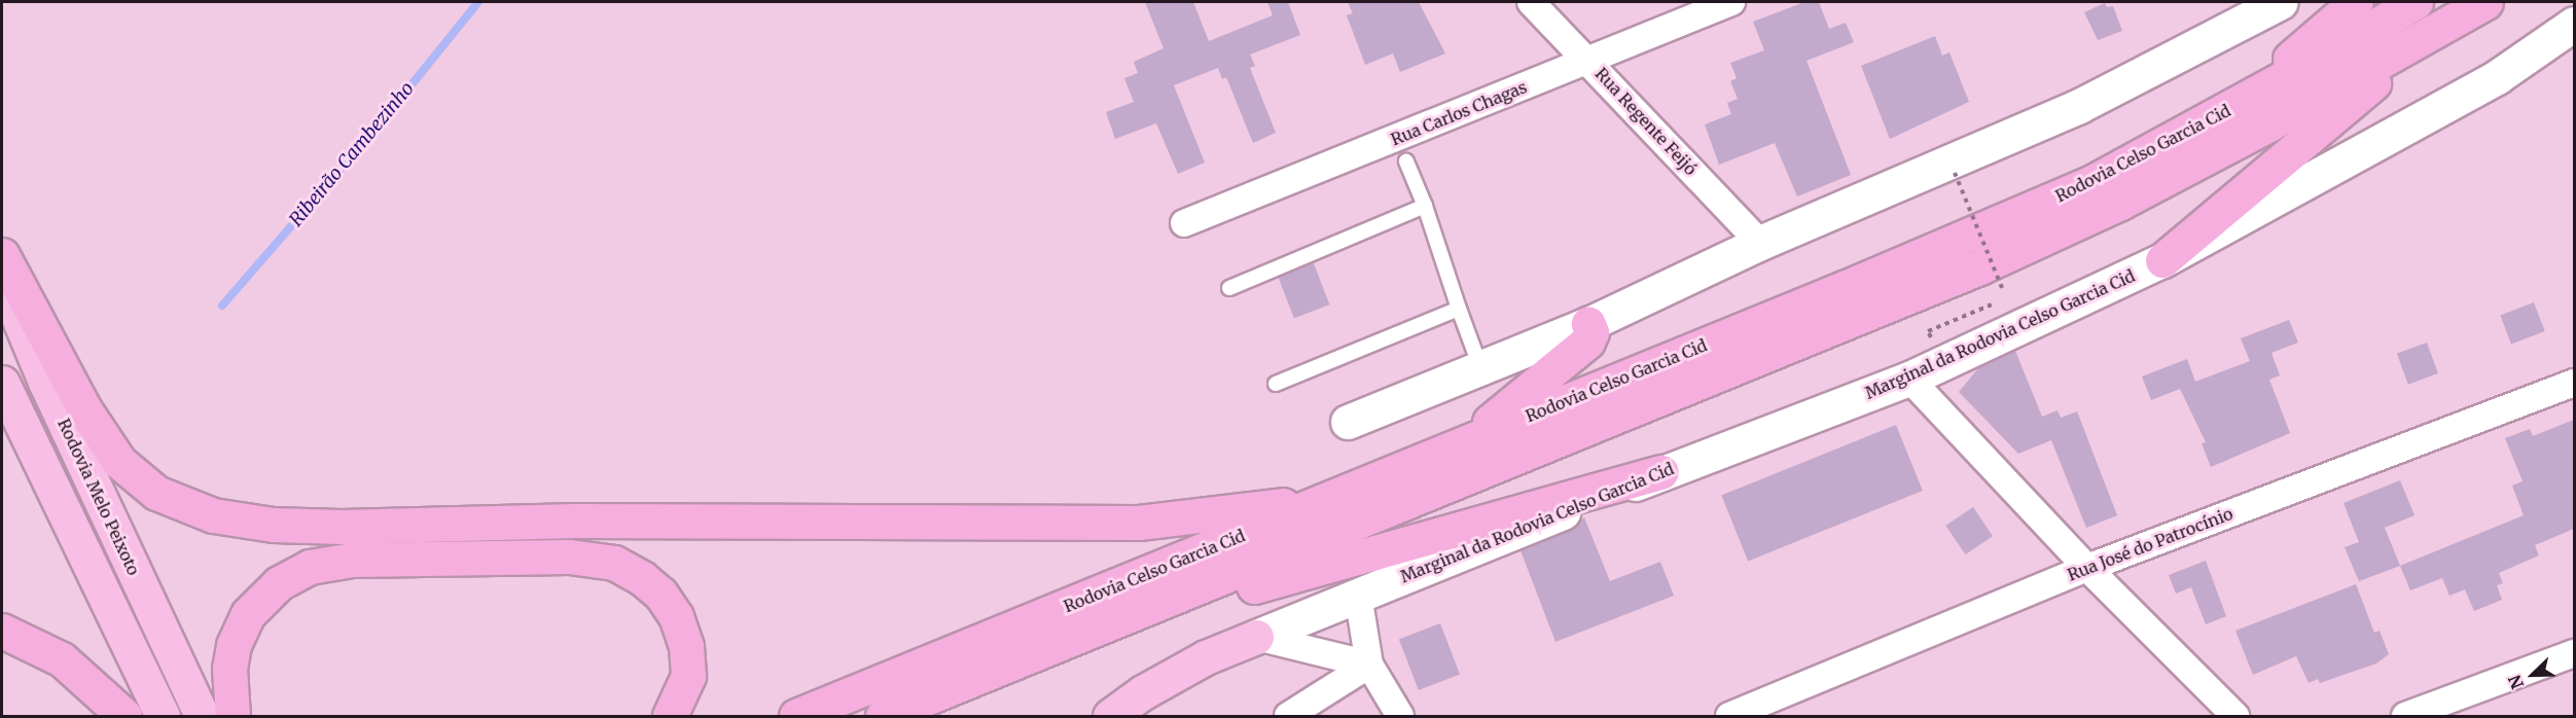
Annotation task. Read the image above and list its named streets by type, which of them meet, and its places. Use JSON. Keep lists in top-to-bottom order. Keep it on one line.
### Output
{"streets":{"highway":["Rodovia Celso Garcia Cid","Rodovia Melo Peixoto"],"street":["Rua Carlos Chagas","Rua Regente Feijó","Marginal da Rodovia Celso Garcia Cid","Rua José do Patrocínio"]},"crossings":[["Rua Carlos Chagas","Rua Regente Feijó"]],"water":["Ribeirão Cambezinho"],"north":"bottom left"}
